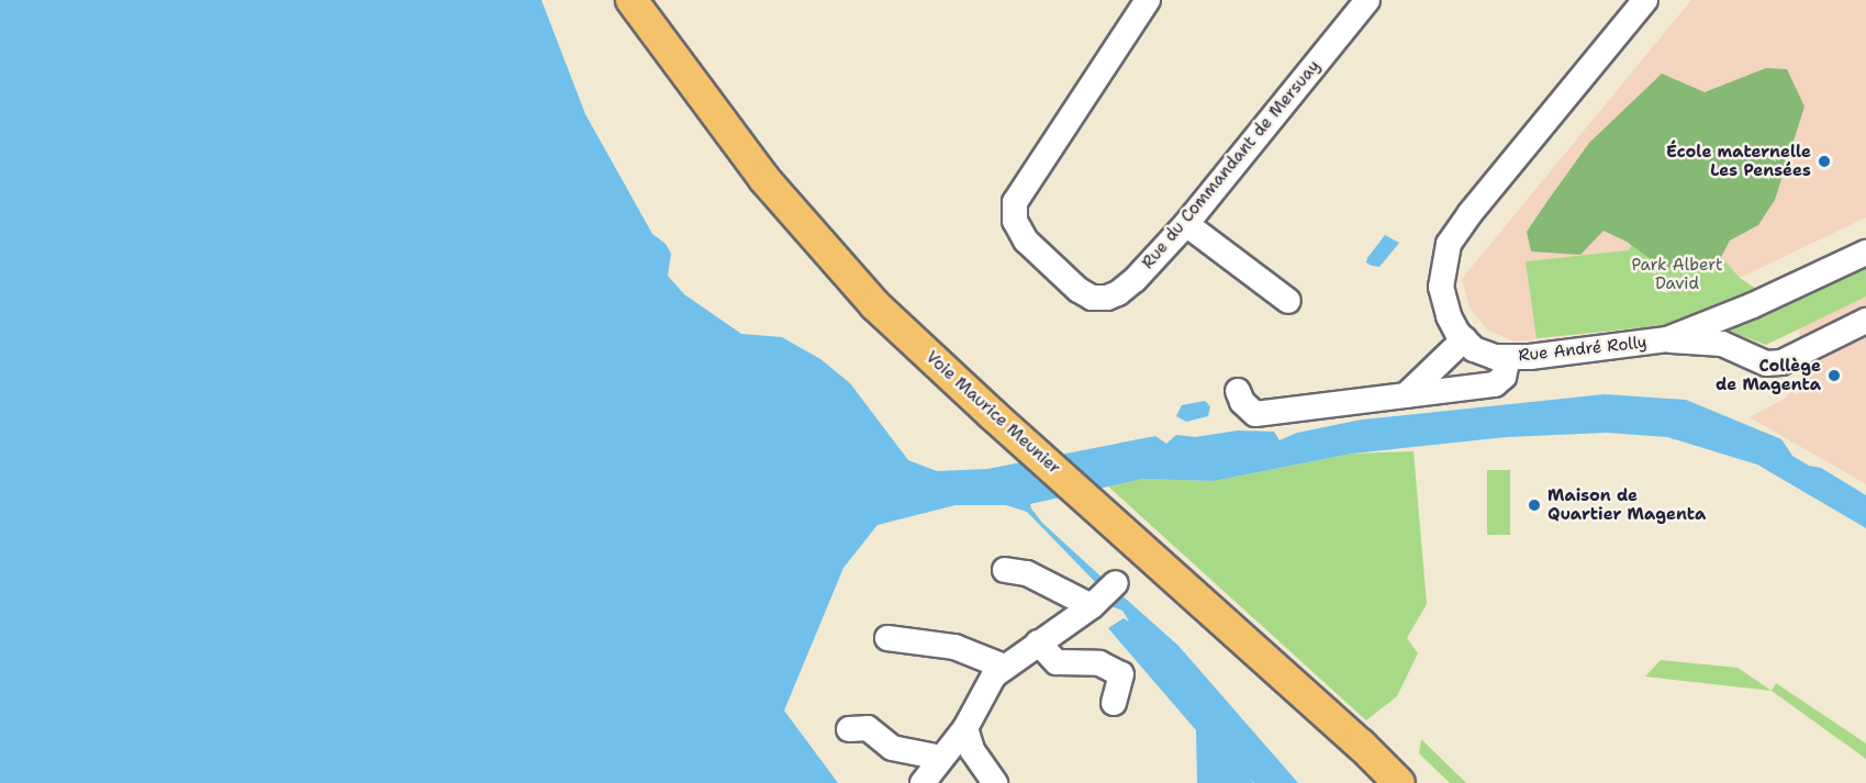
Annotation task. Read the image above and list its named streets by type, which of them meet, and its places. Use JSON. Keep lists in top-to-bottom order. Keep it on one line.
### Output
{"streets":{"main road":["Voie Maurice Meunier"],"street":["Rue du Commandant de Mersuay","Rue André Rolly"]},"parks":["Park Albert David"],"places":["École maternelle Les Pensées","Collège de Magenta","Maison de Quartier Magenta"]}
